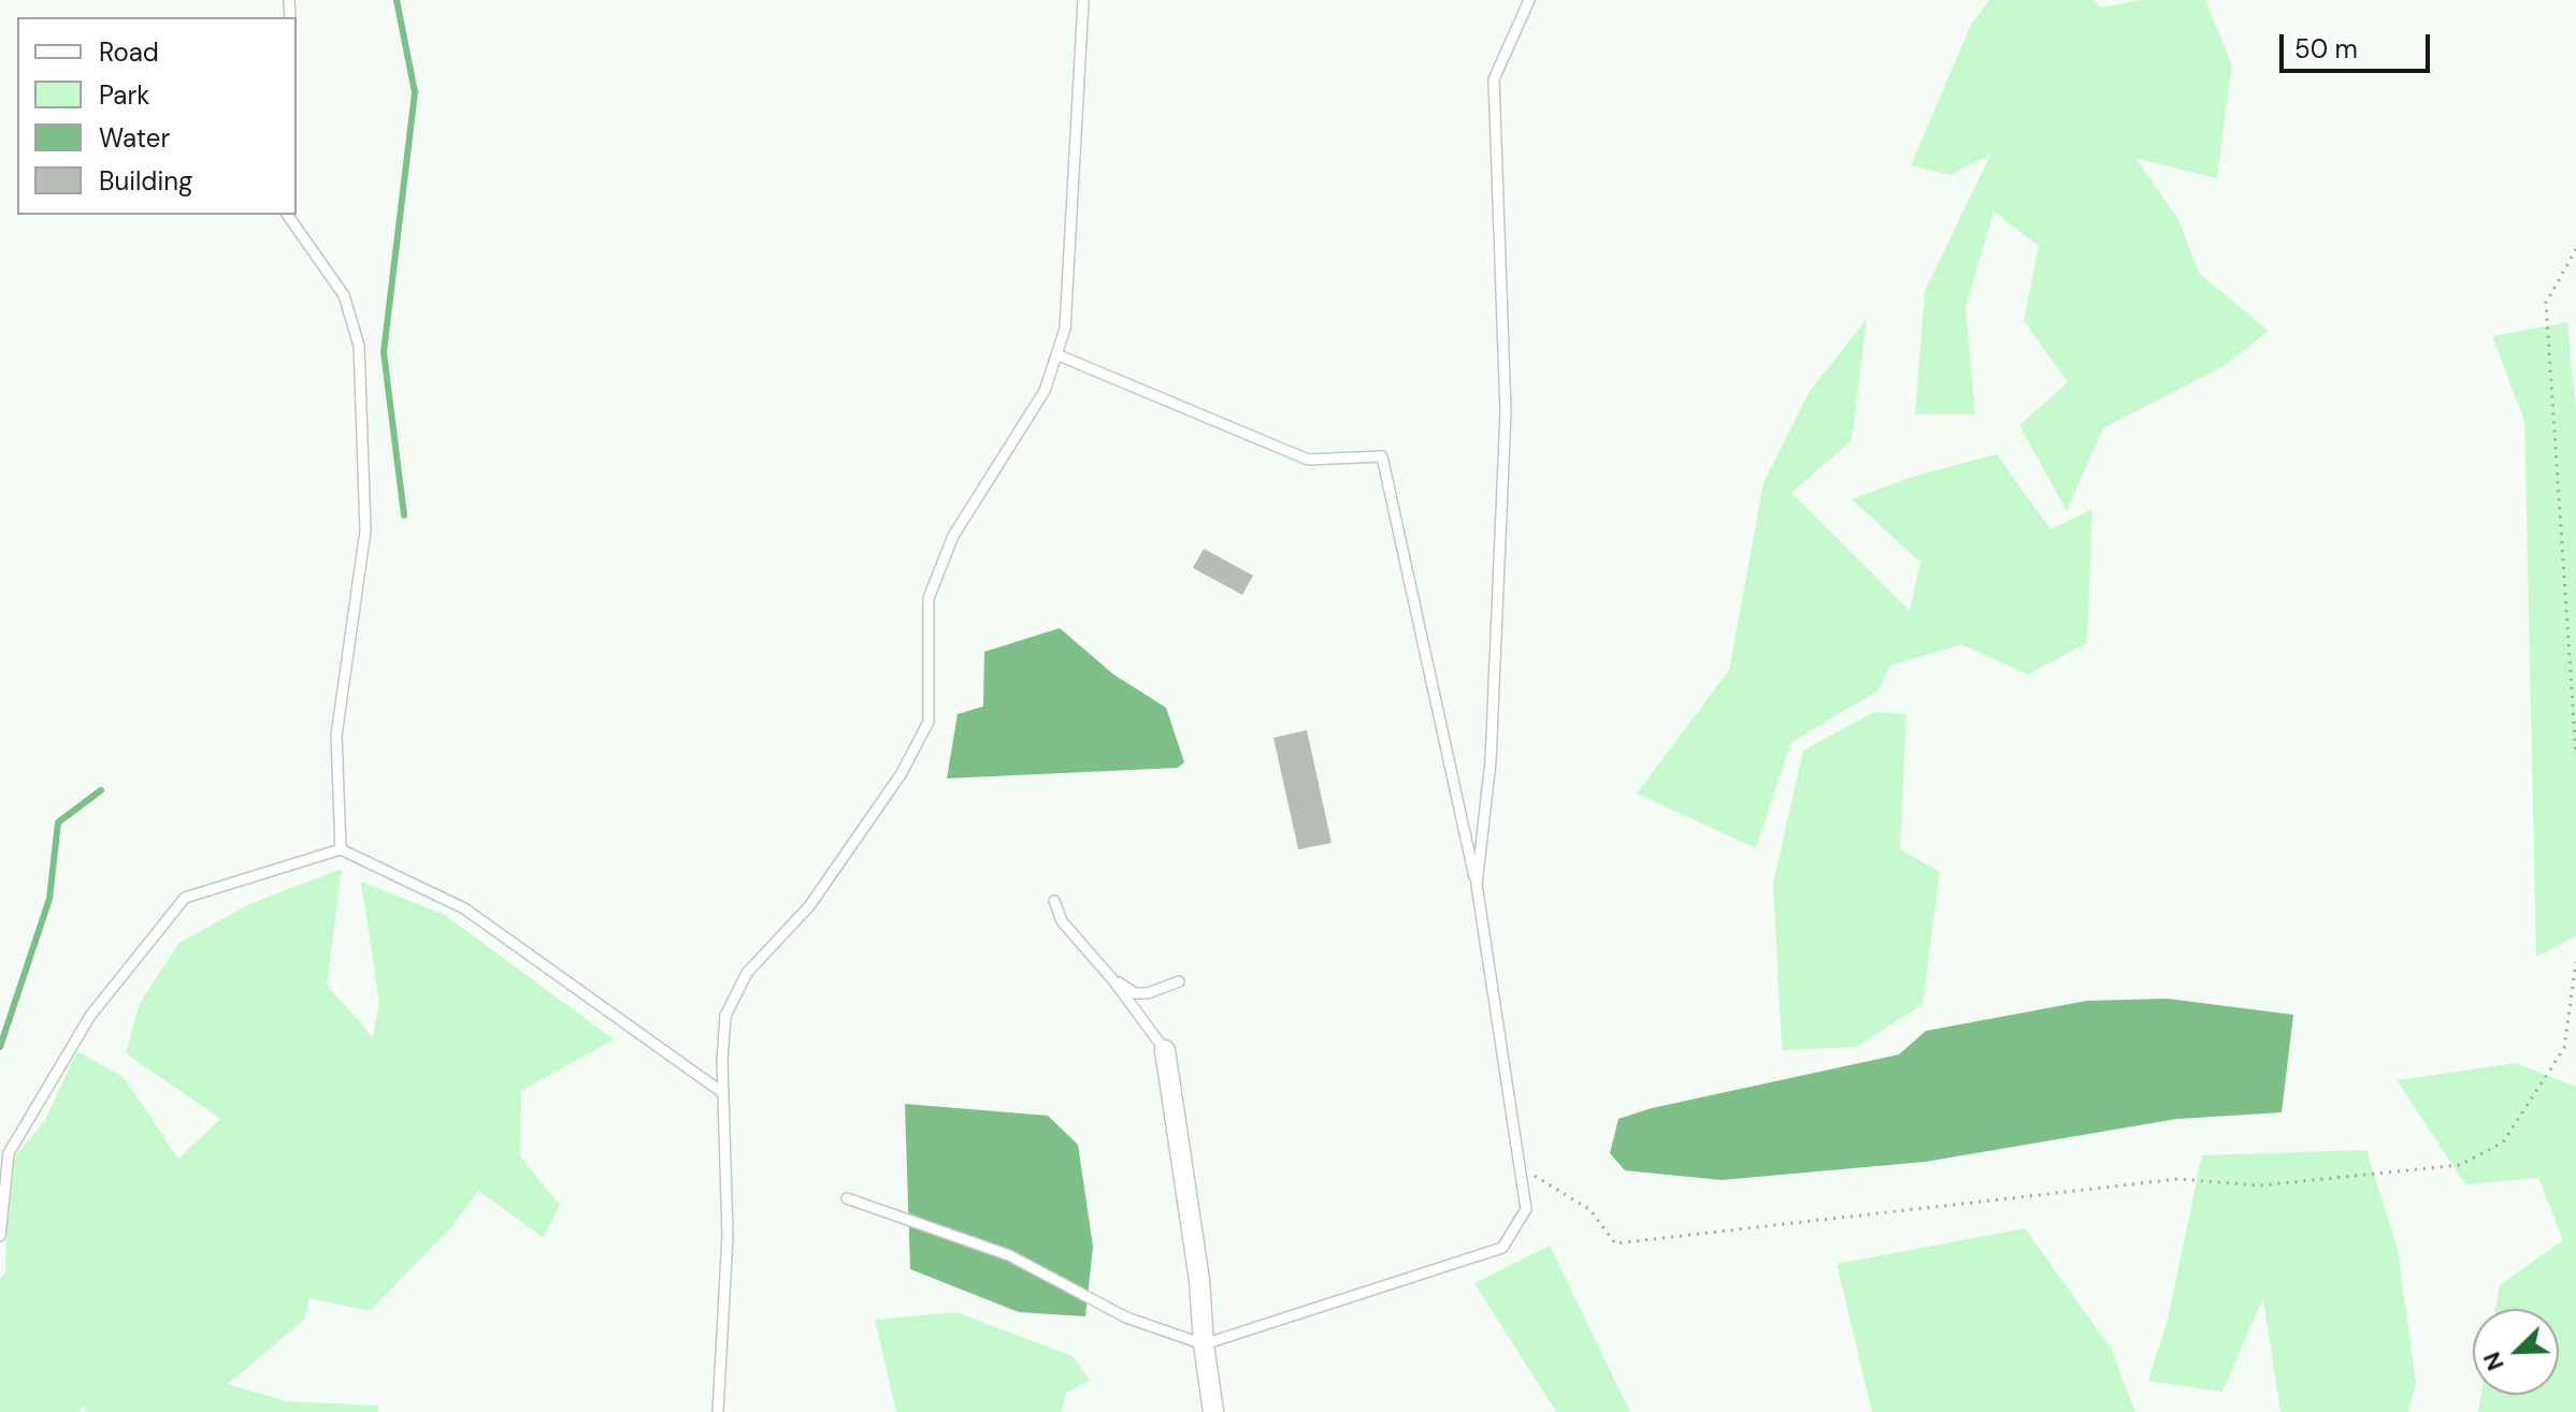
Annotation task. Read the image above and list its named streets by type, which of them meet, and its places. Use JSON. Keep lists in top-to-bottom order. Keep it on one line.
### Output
{"legend":["Road","Park","Water","Building"],"scale_bar":"50 m","north":"bottom left"}
